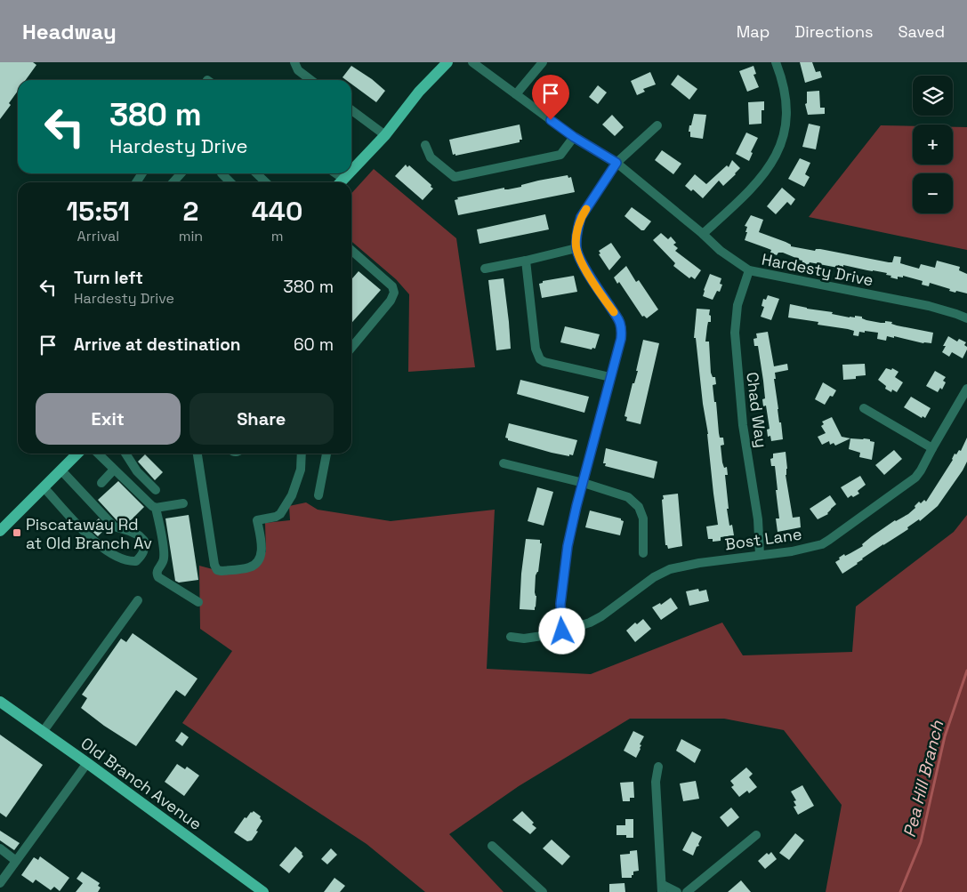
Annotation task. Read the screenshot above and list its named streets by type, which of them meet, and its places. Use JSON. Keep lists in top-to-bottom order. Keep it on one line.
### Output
{"streets":{"main road":["Old Branch Avenue"],"street":["Hardesty Drive","Chad Way","Bost Lane"]},"crossings":[["Hardesty Drive","Chad Way"],["Chad Way","Bost Lane"]],"water":["Pea Hill Branch"],"places":{"transit":["Piscataway Rd at Old Branch Av"]},"page":{"header":"Headway","nav":["Map","Directions","Saved"],"map_buttons":["+","−"],"turn":["380 m","Hardesty Drive"],"eta":["15:51","Arrival","2","min","440","m"],"list":[{"name":"Turn left","note":"Hardesty Drive","value":"380 m"},{"name":"Arrive at destination","value":"60 m"}],"buttons":["Exit","Share"]}}
